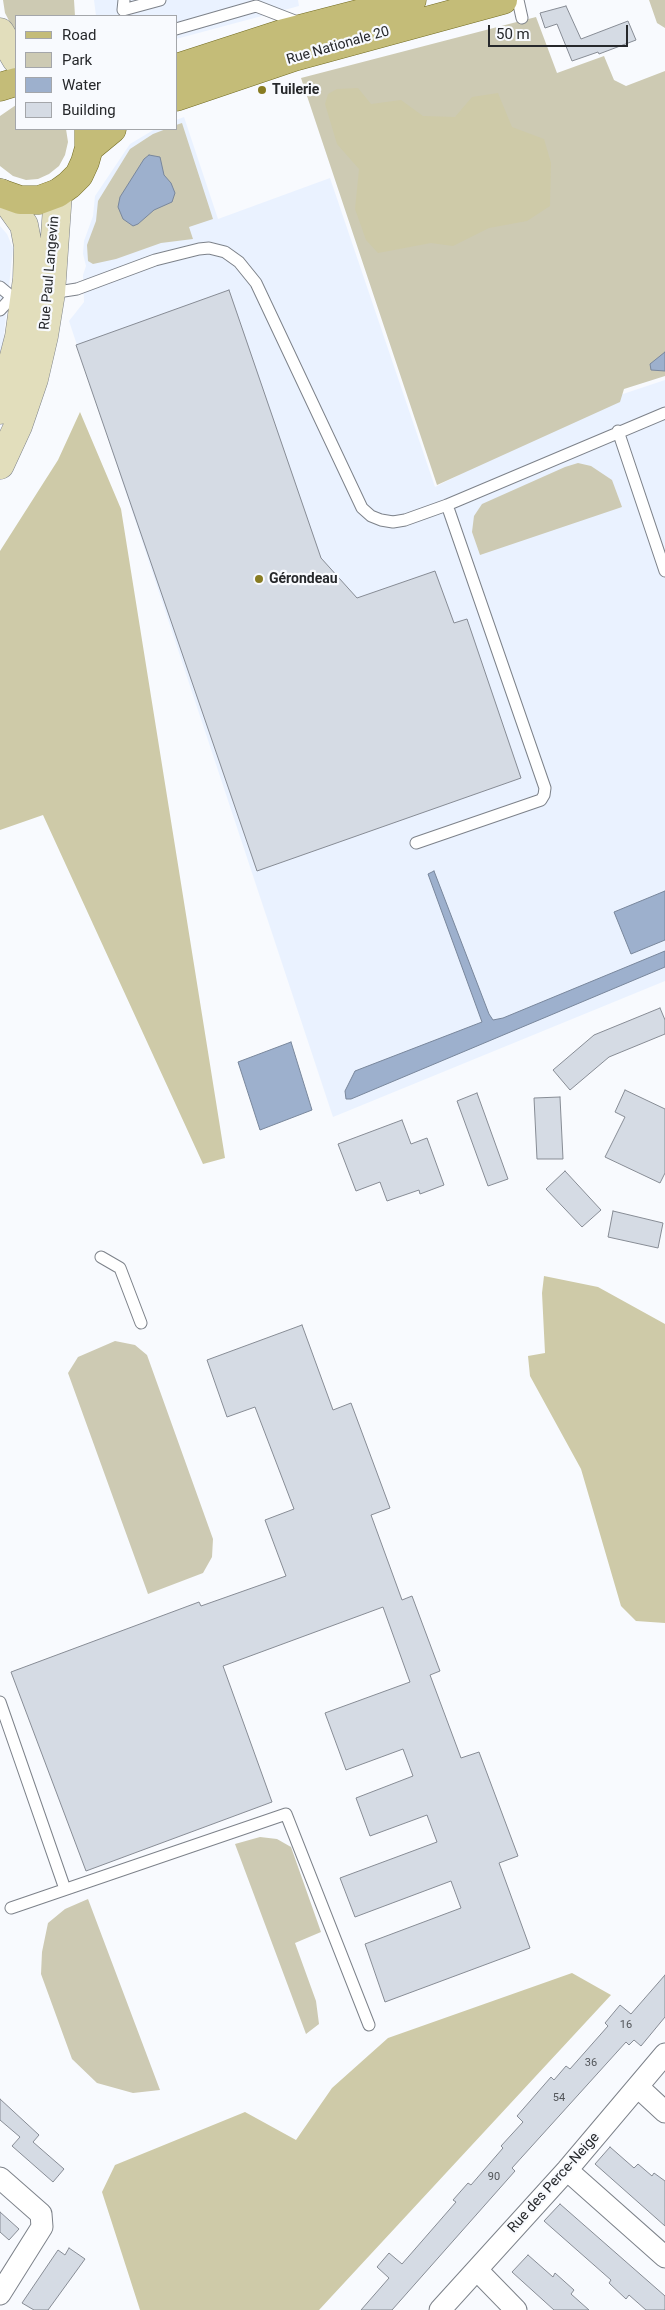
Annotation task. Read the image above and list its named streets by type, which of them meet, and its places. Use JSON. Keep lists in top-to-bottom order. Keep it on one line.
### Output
{"streets":{"main road":["Rue Nationale 20","Rue Paul Langevin"],"street":["Rue des Perce-Neige"]},"places":["Tuilerie","Gérondeau"],"house_numbers":["16","36","54","90"],"legend":["Road","Park","Water","Building"],"scale_bar":"50 m"}
